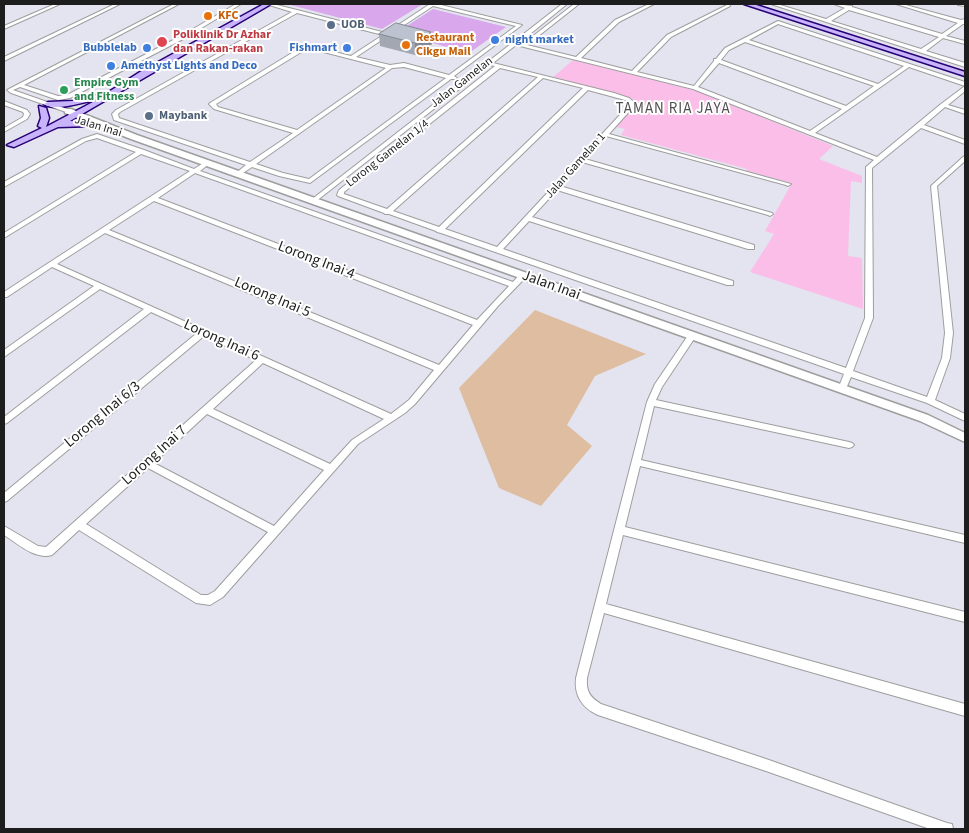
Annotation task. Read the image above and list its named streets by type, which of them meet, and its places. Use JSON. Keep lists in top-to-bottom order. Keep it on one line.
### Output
{"streets":{"street":["Jalan Gamelan","Jalan Inai","Lorong Gamelan 1/4","Jalan Gamelan 1","Lorong Inai 4","Lorong Inai 5","Lorong Inai 6","Lorong Inai 6/3","Lorong Inai 7"]},"crossings":[["Jalan Gamelan","Jalan Inai"],["Jalan Gamelan","Jalan Gamelan 1"],["Lorong Gamelan 1/4","Jalan Gamelan 1"],["Lorong Inai 6","Lorong Inai 6/3"],["Lorong Inai 6","Lorong Inai 7"]],"districts":["TAMAN RIA JAYA"],"places":["KFC","UOB","night market","Poliklinik Dr Azhar dan Rakan-rakan","Restaurant Cikgu Mail","Bubblelab","Fishmart","Amethyst Lights and Deco","Empire Gym and Fitness","Maybank"]}
